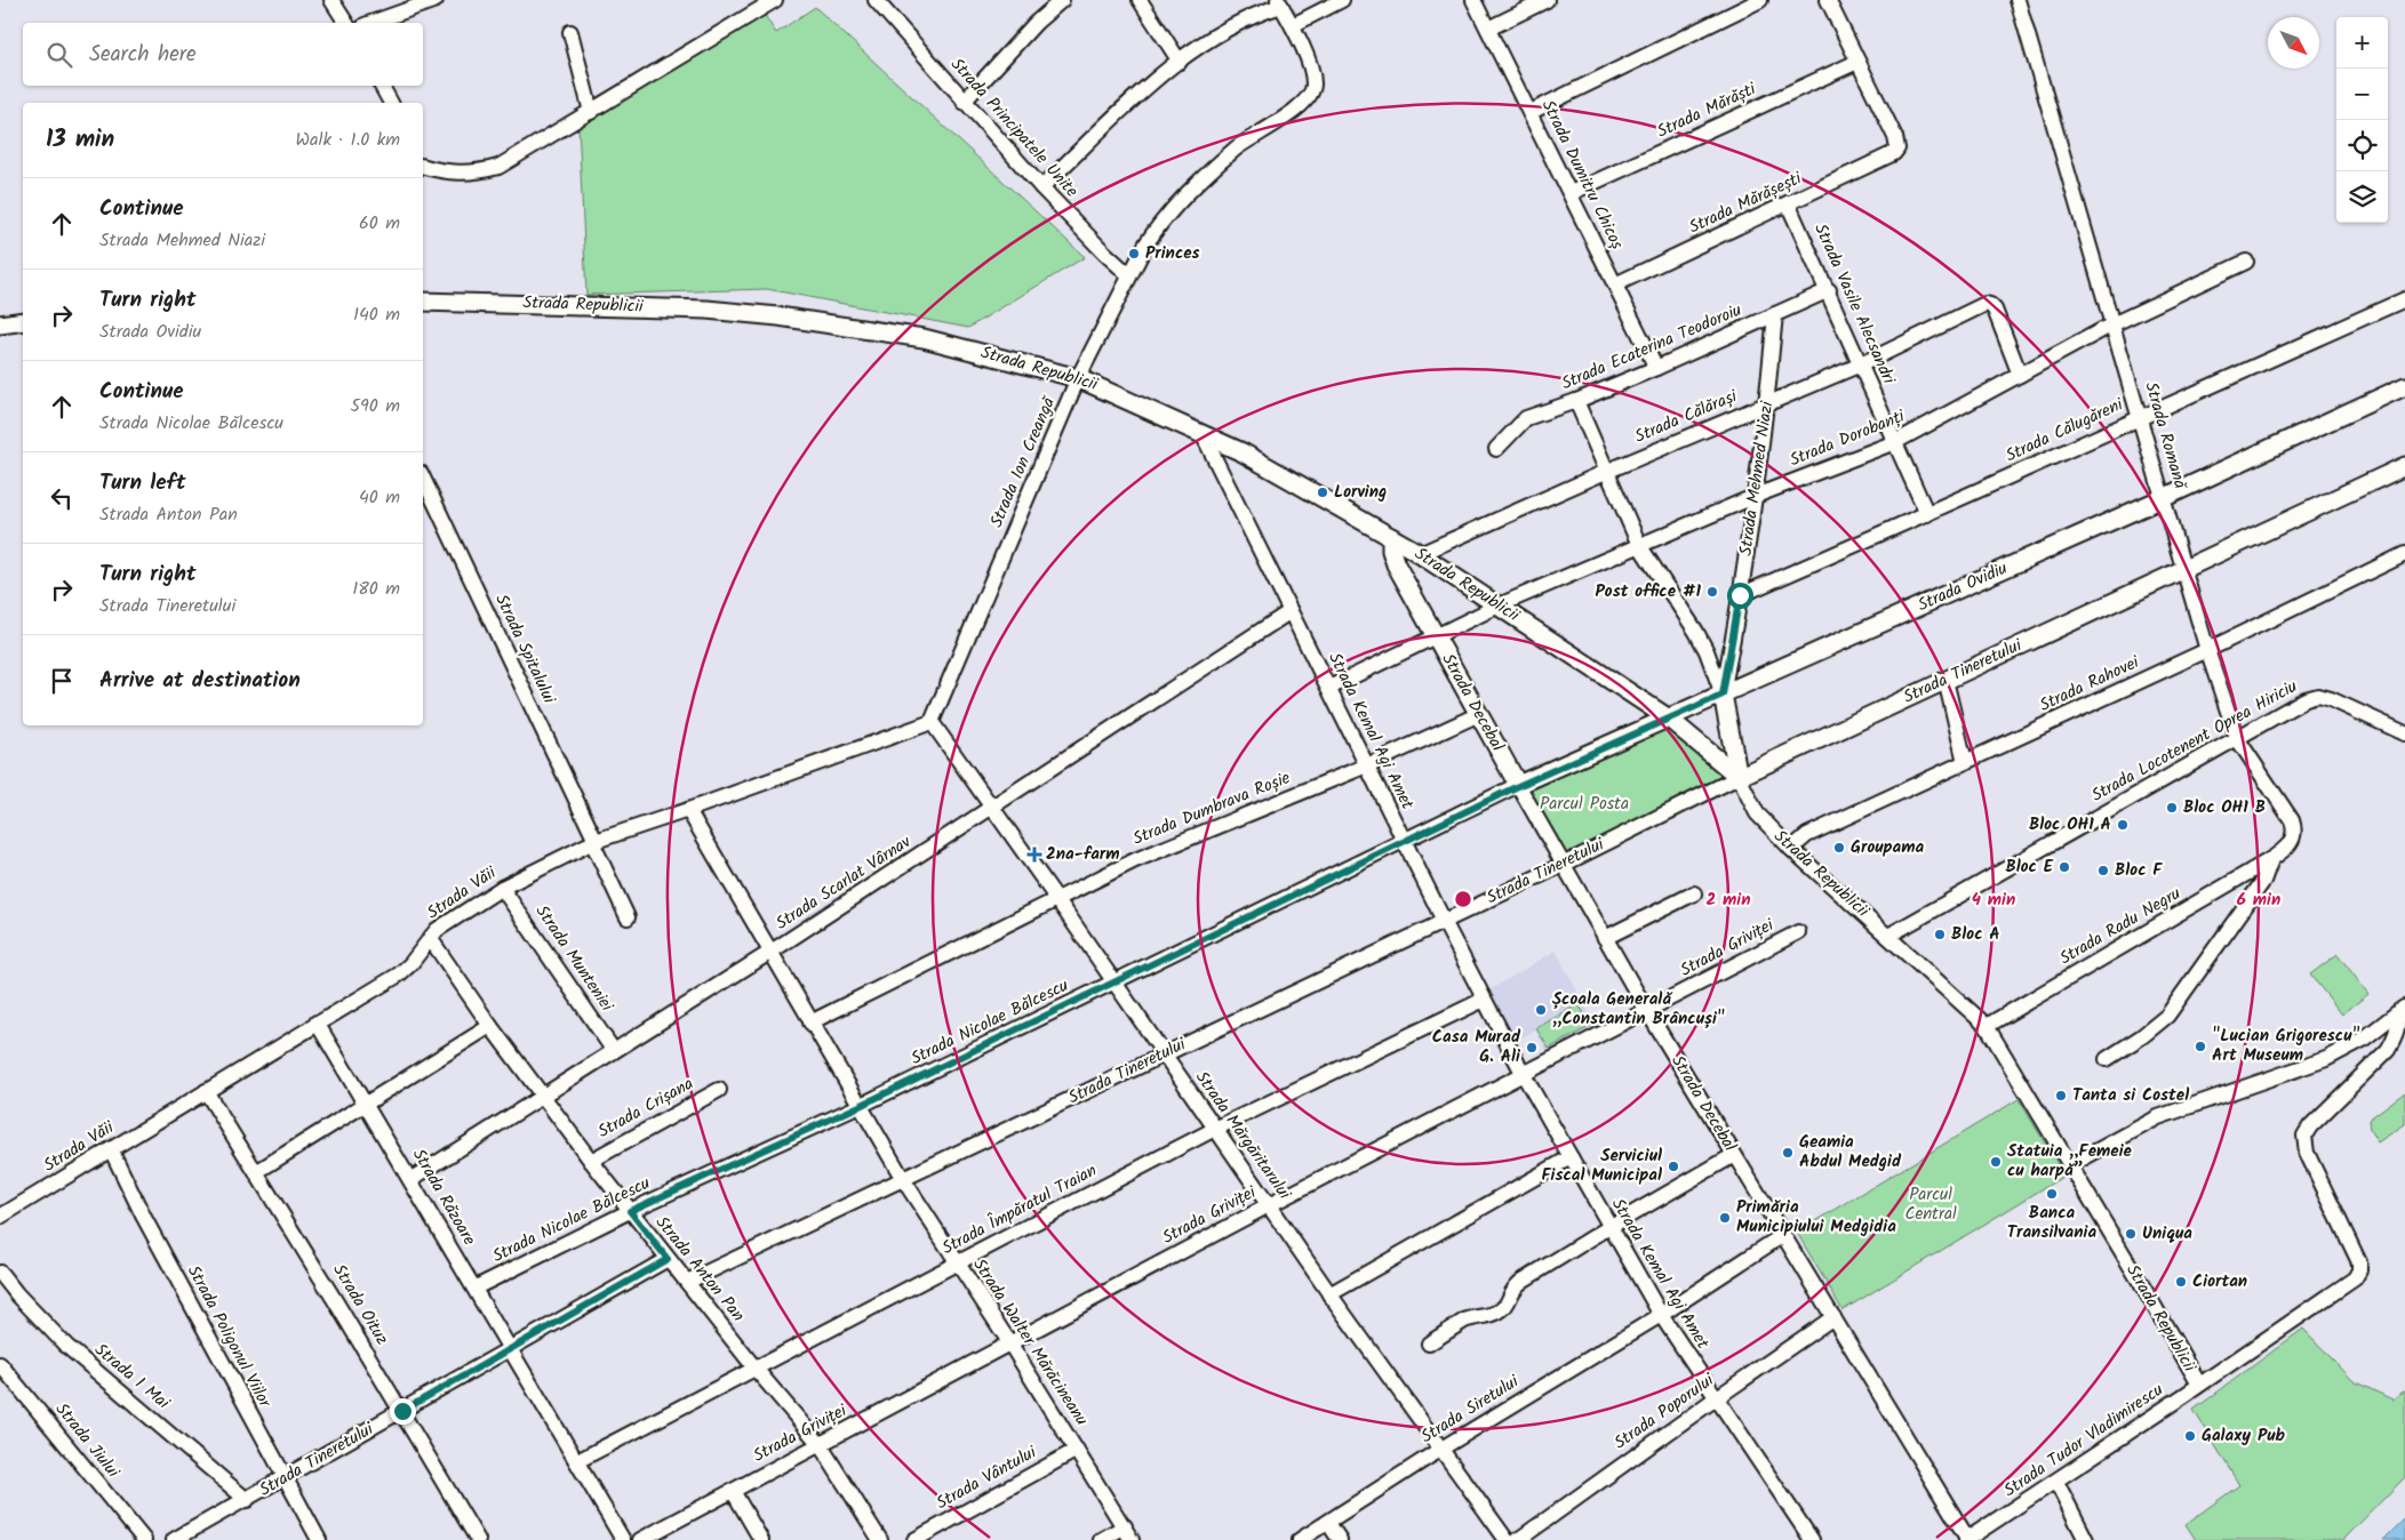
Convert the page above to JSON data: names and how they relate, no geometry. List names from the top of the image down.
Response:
{
  "streets": {
    "main road": [
      "Strada Republicii",
      "Strada Mehmed Niazi",
      "Strada Ovidiu",
      "Strada Tineretului",
      "Strada Decebal"
    ],
    "street": [
      "Strada Mărăști",
      "Strada Principatele Unite",
      "Strada Dumitru Chicoș",
      "Strada Mărășești",
      "Strada Vasile Alecsandri",
      "Strada Ecaterina Teodoroiu",
      "Strada Călărași",
      "Strada Călugăreni",
      "Strada Romană",
      "Strada Dorobanți",
      "Strada Ion Creangă",
      "Strada Spitalului",
      "Strada Rahovei",
      "Strada Kemal Agi Amet",
      "Strada Locotenent Oprea Hiriciu",
      "Strada Dumbrava Roșie",
      "Strada Scarlat Vârnav",
      "Strada Văii",
      "Strada Radu Negru",
      "Strada Griviței",
      "Strada Munteniei",
      "Strada Nicolae Bălcescu",
      "Strada Crișana",
      "Strada Mărgăritarului",
      "Strada Răzoare",
      "Strada Împăratul Traian",
      "Strada Anton Pan",
      "Strada Oituz",
      "Strada Poligonul Viilor",
      "Strada Walter Mărăcineanu",
      "Strada 1 Mai",
      "Strada Siretului",
      "Strada Poporului",
      "Strada Jiului",
      "Strada Tudor Vladimirescu",
      "Strada Vântului"
    ]
  },
  "crossings": [
    ["Strada Mărăști", "Strada Dumitru Chicoș"],
    ["Strada Mărăști", "Strada Mărășești"],
    ["Strada Principatele Unite", "Strada Ion Creangă"],
    ["Strada Dumitru Chicoș", "Strada Mărășești"],
    ["Strada Dumitru Chicoș", "Strada Ecaterina Teodoroiu"],
    ["Strada Mărășești", "Strada Vasile Alecsandri"],
    ["Strada Vasile Alecsandri", "Strada Ecaterina Teodoroiu"],
    ["Strada Vasile Alecsandri", "Strada Călărași"],
    ["Strada Vasile Alecsandri", "Strada Călugăreni"],
    ["Strada Vasile Alecsandri", "Strada Dorobanți"],
    ["Strada Republicii", "Strada Călărași"],
    ["Strada Republicii", "Strada Dorobanți"],
    ["Strada Republicii", "Strada Ion Creangă"],
    ["Strada Republicii", "Strada Mehmed Niazi"],
    ["Strada Republicii", "Strada Ovidiu"],
    ["Strada Republicii", "Strada Tineretului"],
    ["Strada Republicii", "Strada Rahovei"],
    ["Strada Republicii", "Strada Decebal"],
    ["Strada Republicii", "Strada Kemal Agi Amet"],
    ["Strada Republicii", "Strada Locotenent Oprea Hiriciu"],
    ["Strada Republicii", "Strada Radu Negru"],
    ["Strada Republicii", "Strada Tudor Vladimirescu"],
    ["Strada Ecaterina Teodoroiu", "Strada Mehmed Niazi"],
    ["Strada Călărași", "Strada Dorobanți"],
    ["Strada Călărași", "Strada Mehmed Niazi"],
    ["Strada Călugăreni", "Strada Romană"],
    ["Strada Călugăreni", "Strada Mehmed Niazi"],
    ["Strada Romană", "Strada Dorobanți"],
    ["Strada Romană", "Strada Ovidiu"],
    ["Strada Romană", "Strada Tineretului"],
    ["Strada Romană", "Strada Rahovei"],
    ["Strada Romană", "Strada Locotenent Oprea Hiriciu"],
    ["Strada Romană", "Strada Radu Negru"],
    ["Strada Dorobanți", "Strada Mehmed Niazi"],
    ["Strada Dorobanți", "Strada Decebal"],
    ["Strada Dorobanți", "Strada Kemal Agi Amet"],
    ["Strada Ion Creangă", "Strada Văii"],
    ["Strada Ion Creangă", "Strada Mărgăritarului"],
    ["Strada Mehmed Niazi", "Strada Ovidiu"],
    ["Strada Mehmed Niazi", "Strada Tineretului"],
    ["Strada Ovidiu", "Strada Decebal"],
    ["Strada Ovidiu", "Strada Nicolae Bălcescu"],
    ["Strada Spitalului", "Strada Văii"],
    ["Strada Tineretului", "Strada Decebal"],
    ["Strada Tineretului", "Strada Kemal Agi Amet"],
    ["Strada Tineretului", "Strada Mărgăritarului"],
    ["Strada Tineretului", "Strada Răzoare"],
    ["Strada Tineretului", "Strada Anton Pan"],
    ["Strada Tineretului", "Strada Oituz"],
    ["Strada Tineretului", "Strada Poligonul Viilor"],
    ["Strada Tineretului", "Strada Walter Mărăcineanu"],
    ["Strada Tineretului", "Strada 1 Mai"],
    ["Strada Decebal", "Strada Dumbrava Roșie"],
    ["Strada Decebal", "Strada Griviței"],
    ["Strada Decebal", "Strada Nicolae Bălcescu"],
    ["Strada Decebal", "Strada Siretului"],
    ["Strada Decebal", "Strada Poporului"],
    ["Strada Decebal", "Strada Tudor Vladimirescu"],
    ["Strada Kemal Agi Amet", "Strada Dumbrava Roșie"],
    ["Strada Kemal Agi Amet", "Strada Scarlat Vârnav"],
    ["Strada Kemal Agi Amet", "Strada Griviței"],
    ["Strada Kemal Agi Amet", "Strada Nicolae Bălcescu"],
    ["Strada Kemal Agi Amet", "Strada Împăratul Traian"],
    ["Strada Kemal Agi Amet", "Strada Siretului"],
    ["Strada Kemal Agi Amet", "Strada Poporului"],
    ["Strada Dumbrava Roșie", "Strada Mărgăritarului"],
    ["Strada Dumbrava Roșie", "Strada Walter Mărăcineanu"],
    ["Strada Scarlat Vârnav", "Strada Munteniei"],
    ["Strada Scarlat Vârnav", "Strada Mărgăritarului"],
    ["Strada Scarlat Vârnav", "Strada Răzoare"],
    ["Strada Scarlat Vârnav", "Strada Anton Pan"],
    ["Strada Scarlat Vârnav", "Strada Walter Mărăcineanu"],
    ["Strada Văii", "Strada Munteniei"],
    ["Strada Văii", "Strada Mărgăritarului"],
    ["Strada Văii", "Strada Răzoare"],
    ["Strada Văii", "Strada Anton Pan"],
    ["Strada Văii", "Strada Oituz"],
    ["Strada Văii", "Strada Poligonul Viilor"],
    ["Strada Văii", "Strada Walter Mărăcineanu"],
    ["Strada Griviței", "Strada Mărgăritarului"],
    ["Strada Griviței", "Strada Anton Pan"],
    ["Strada Griviței", "Strada Walter Mărăcineanu"],
    ["Strada Nicolae Bălcescu", "Strada Mărgăritarului"],
    ["Strada Nicolae Bălcescu", "Strada Răzoare"],
    ["Strada Nicolae Bălcescu", "Strada Anton Pan"],
    ["Strada Nicolae Bălcescu", "Strada Walter Mărăcineanu"],
    ["Strada Crișana", "Strada Anton Pan"],
    ["Strada Mărgăritarului", "Strada Împăratul Traian"],
    ["Strada Mărgăritarului", "Strada Siretului"],
    ["Strada Răzoare", "Strada Împăratul Traian"],
    ["Strada Împăratul Traian", "Strada Anton Pan"],
    ["Strada Împăratul Traian", "Strada Walter Mărăcineanu"],
    ["Strada Walter Mărăcineanu", "Strada Vântului"]
  ],
  "parks": ["Parcul Posta", "Parcul Central"],
  "places": {
    "other": [
      "Princes",
      "Lorving",
      "Post office #1",
      "Bloc OH1 B",
      "Bloc OH1 A",
      "Groupama",
      "Bloc E",
      "Bloc F",
      "Bloc A",
      "Școala Generală „Constantin Brâncuși\"",
      "\"Lucian Grigorescu\" Art Museum",
      "Casa Murad G. Ali",
      "Tanta si Costel",
      "Geamia Abdul Medgid",
      "Statuia „Femeie cu harpă”",
      "Serviciul Fiscal Municipal",
      "Banca Transilvania",
      "Primăria Municipiului Medgidia",
      "Uniqua",
      "Ciortan",
      "Galaxy Pub"
    ],
    "health": ["2na-farm"]
  },
  "north": "bottom right",
  "page": {
    "map_buttons": ["+", "−"],
    "search": "Search here",
    "heading": ["13 min", "Walk · 1.0 km"],
    "list": [
      ["Continue", "Strada Mehmed Niazi", "60 m"],
      ["Turn right", "Strada Ovidiu", "140 m"],
      ["Continue", "Strada Nicolae Bălcescu", "590 m"],
      ["Turn left", "Strada Anton Pan", "40 m"],
      ["Turn right", "Strada Tineretului", "180 m"],
      "Arrive at destination"
    ]
  },
  "rings": ["2 min", "4 min", "6 min"]
}
